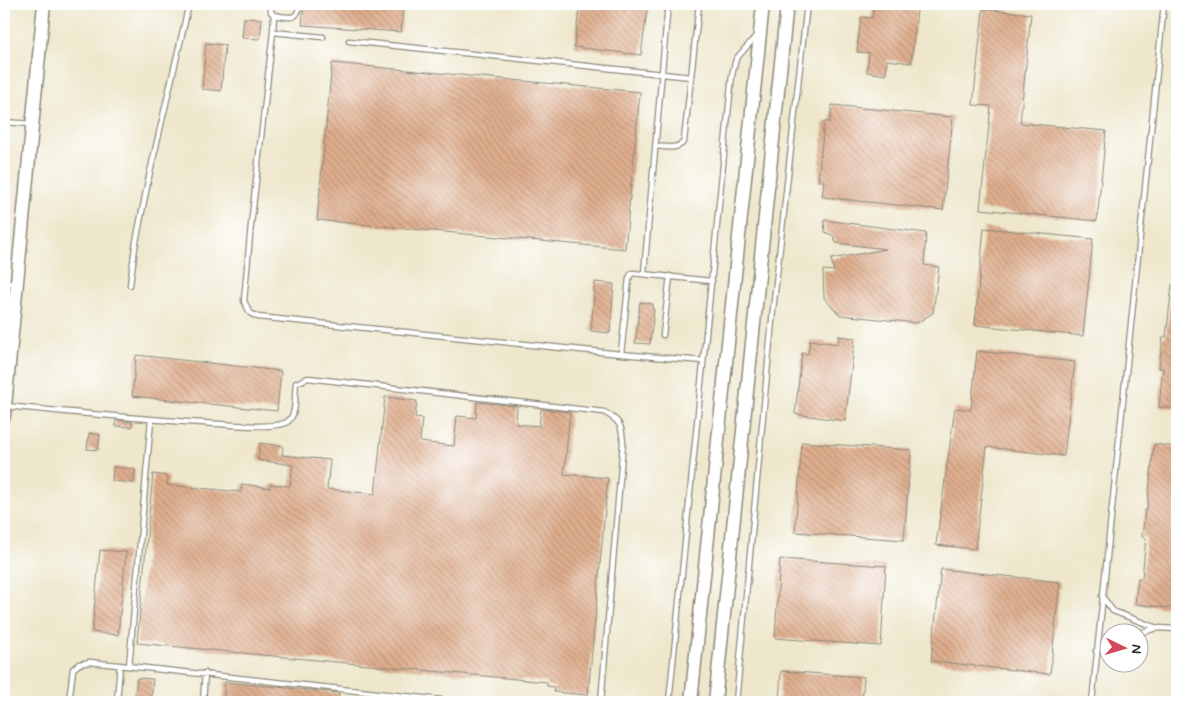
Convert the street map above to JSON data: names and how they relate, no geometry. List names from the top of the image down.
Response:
{
  "north": "right"
}
